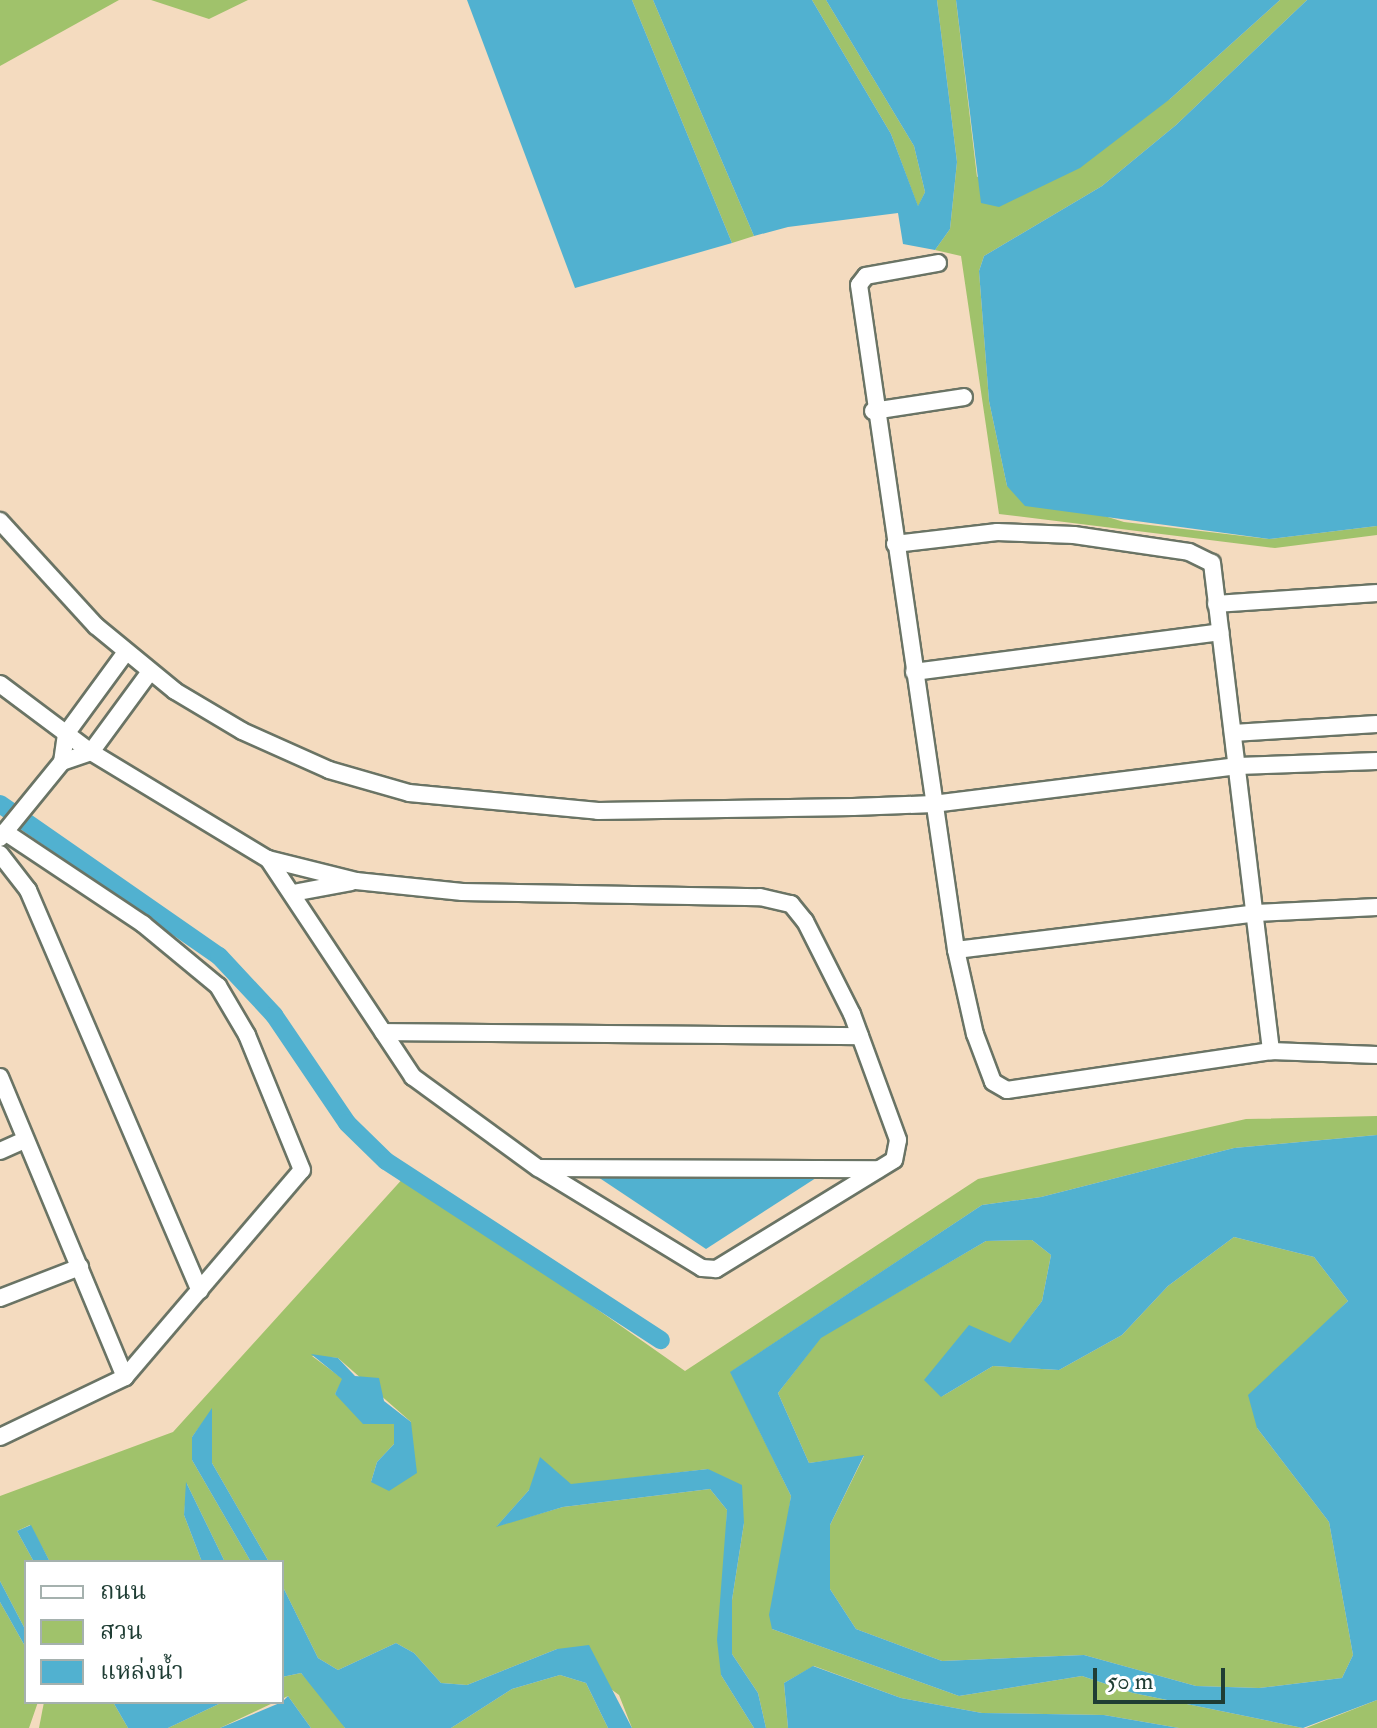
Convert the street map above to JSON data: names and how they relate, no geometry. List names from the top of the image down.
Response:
{
  "legend": ["ถนน", "สวน", "แหล่งน้ำ"],
  "scale_bar": "50 m"
}
